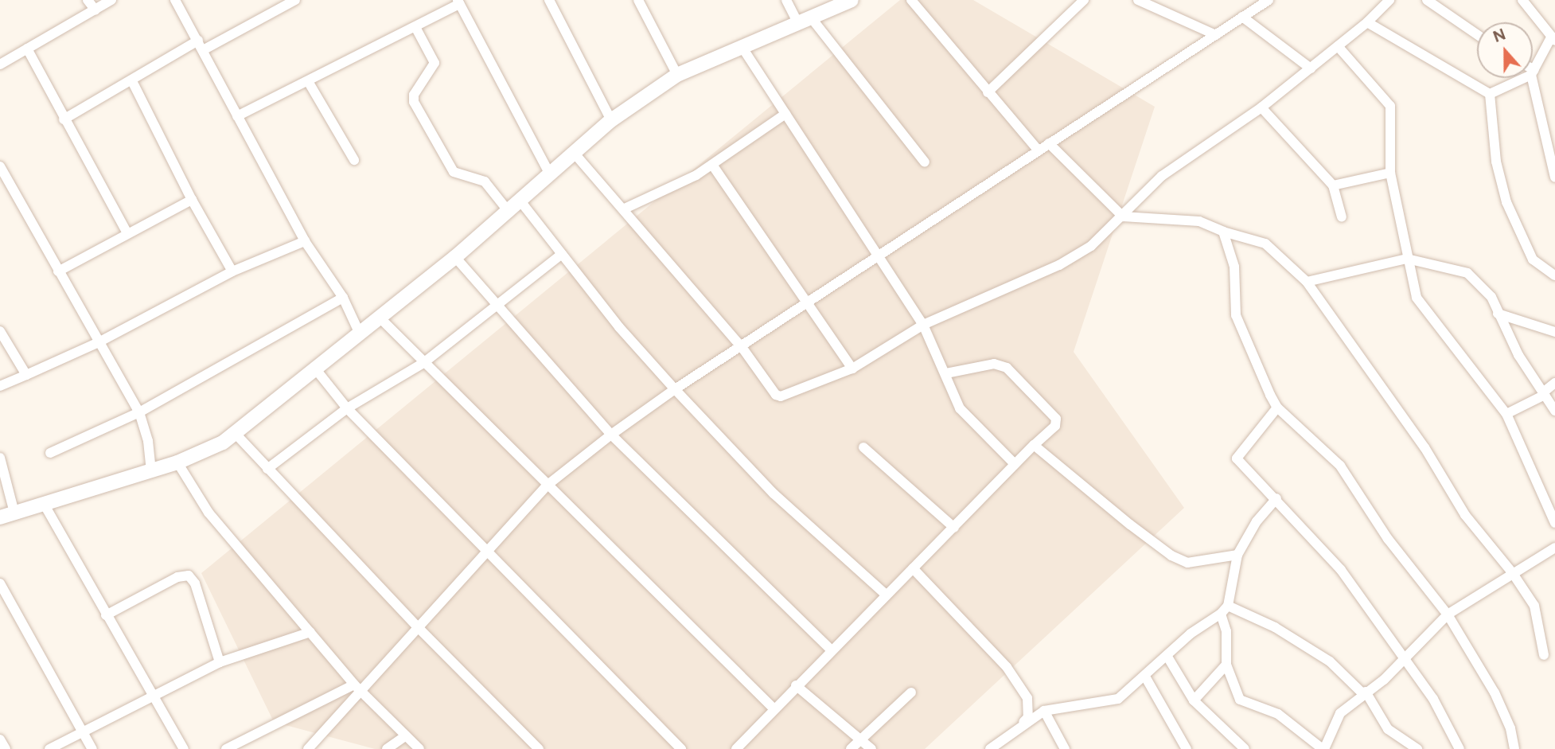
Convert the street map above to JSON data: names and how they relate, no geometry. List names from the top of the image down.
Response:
{
  "north": "top"
}
